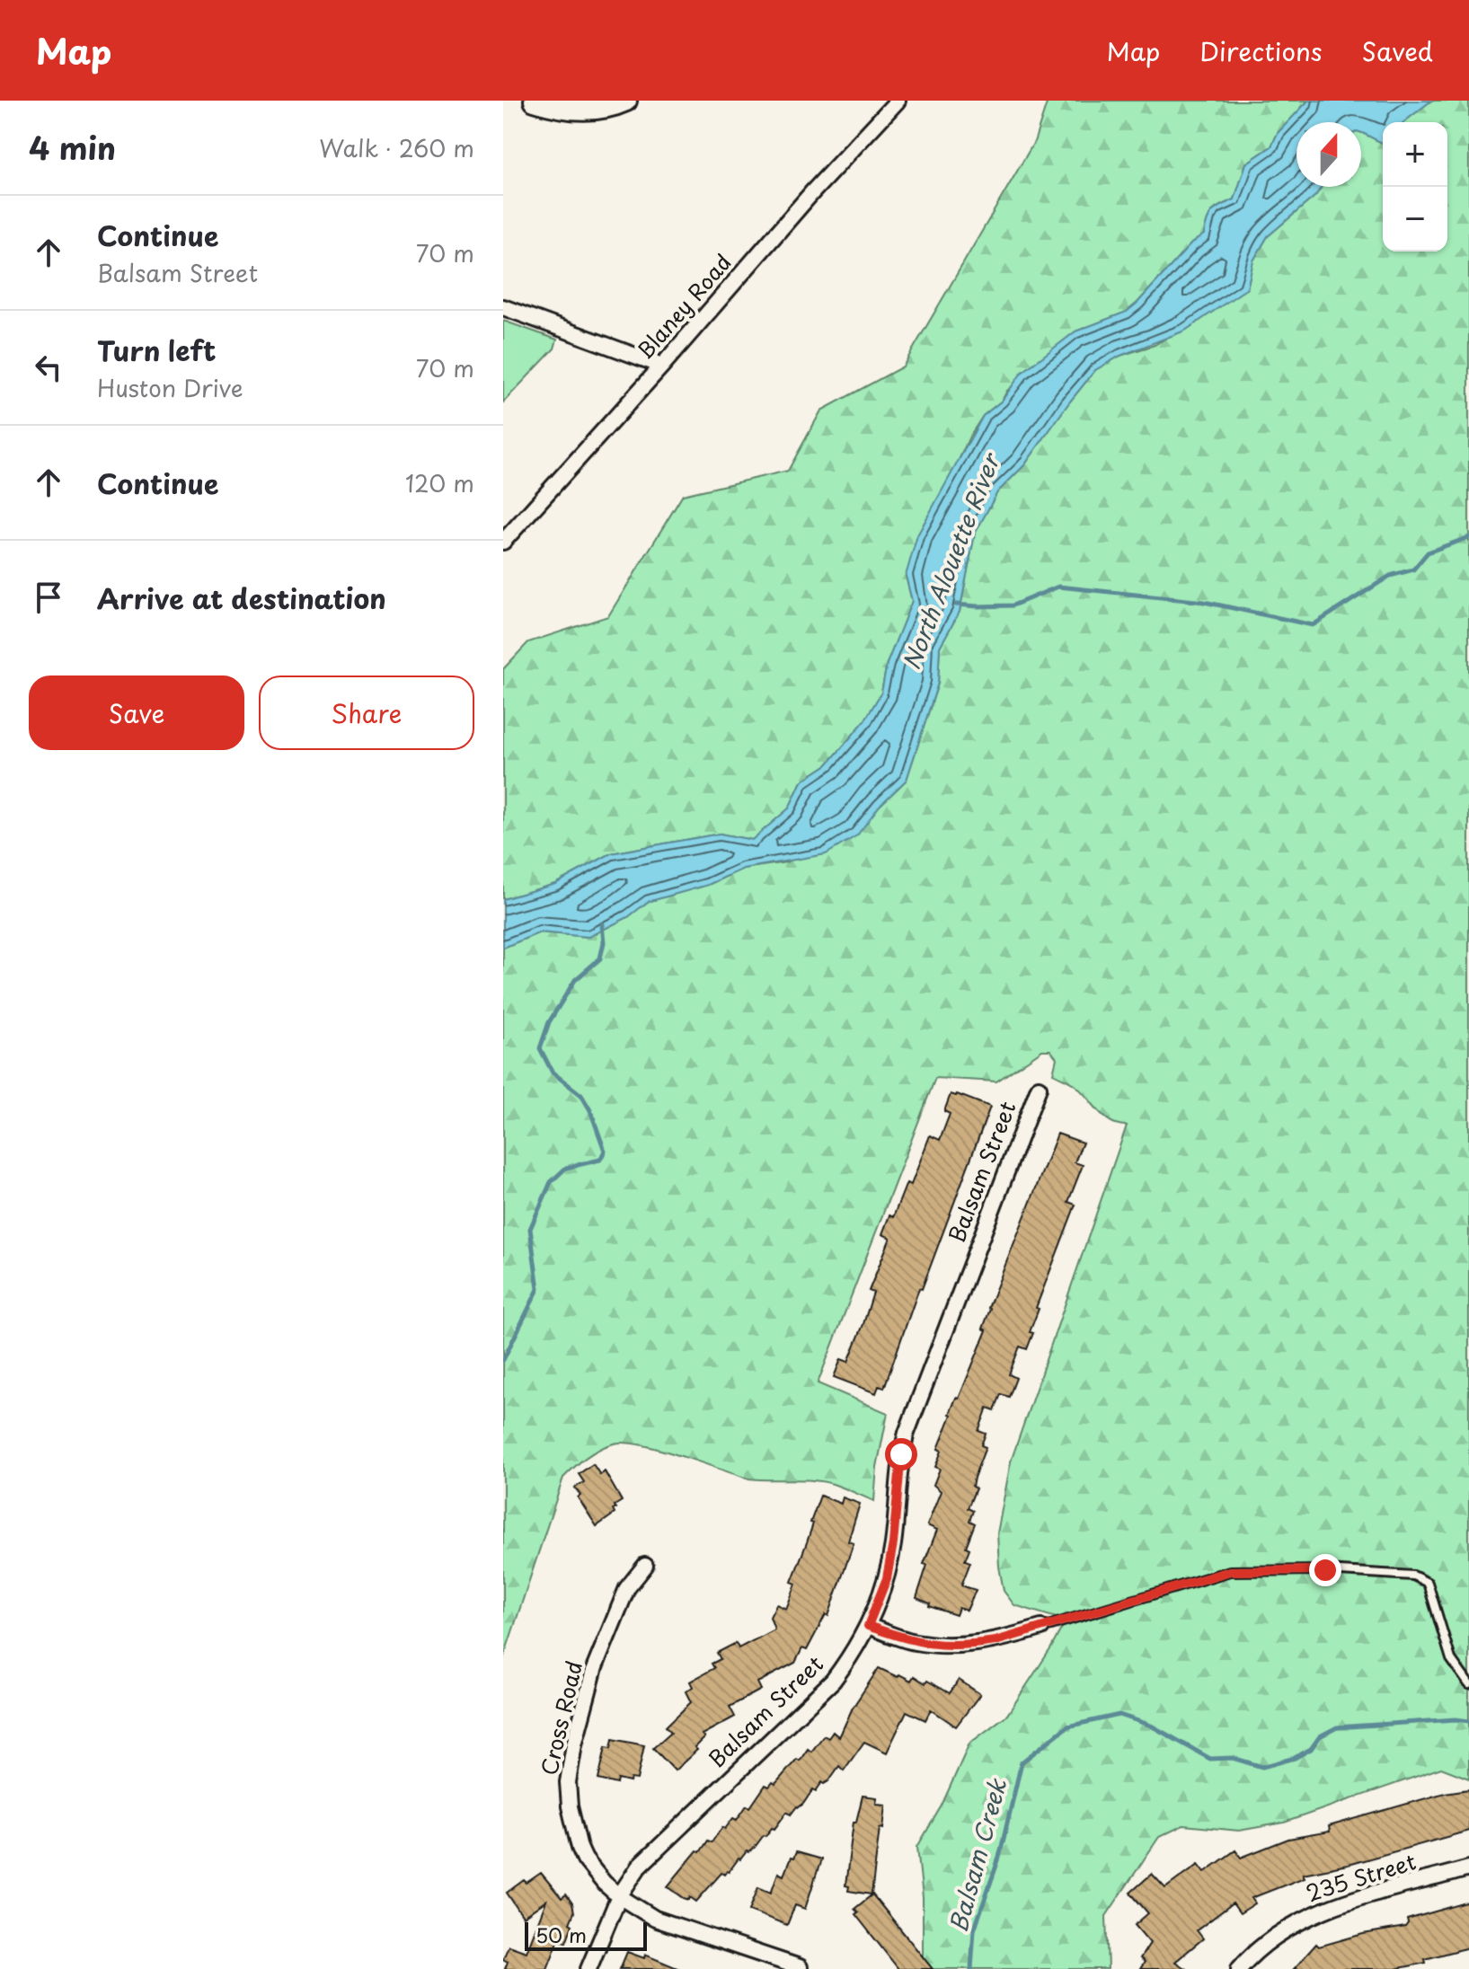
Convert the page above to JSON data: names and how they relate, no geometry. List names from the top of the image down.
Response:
{
  "streets": {
    "street": [
      "Blaney Road",
      "Balsam Street",
      "Cross Road",
      "235 Street"
    ]
  },
  "crossings": [
    ["Balsam Street", "Cross Road"]
  ],
  "water": ["North Alouette River", "Balsam Creek"],
  "scale_bar": "50 m",
  "north": "top",
  "page": {
    "header": "Map",
    "nav": ["Map", "Directions", "Saved"],
    "heading": ["4 min", "Walk · 260 m"],
    "map_buttons": ["+", "−"],
    "list": [
      ["Continue", "Balsam Street", "70 m"],
      ["Turn left", "Huston Drive", "70 m"],
      ["Continue", "120 m"],
      "Arrive at destination"
    ],
    "buttons": ["Save", "Share"],
    "scale": "50 m"
  }
}
